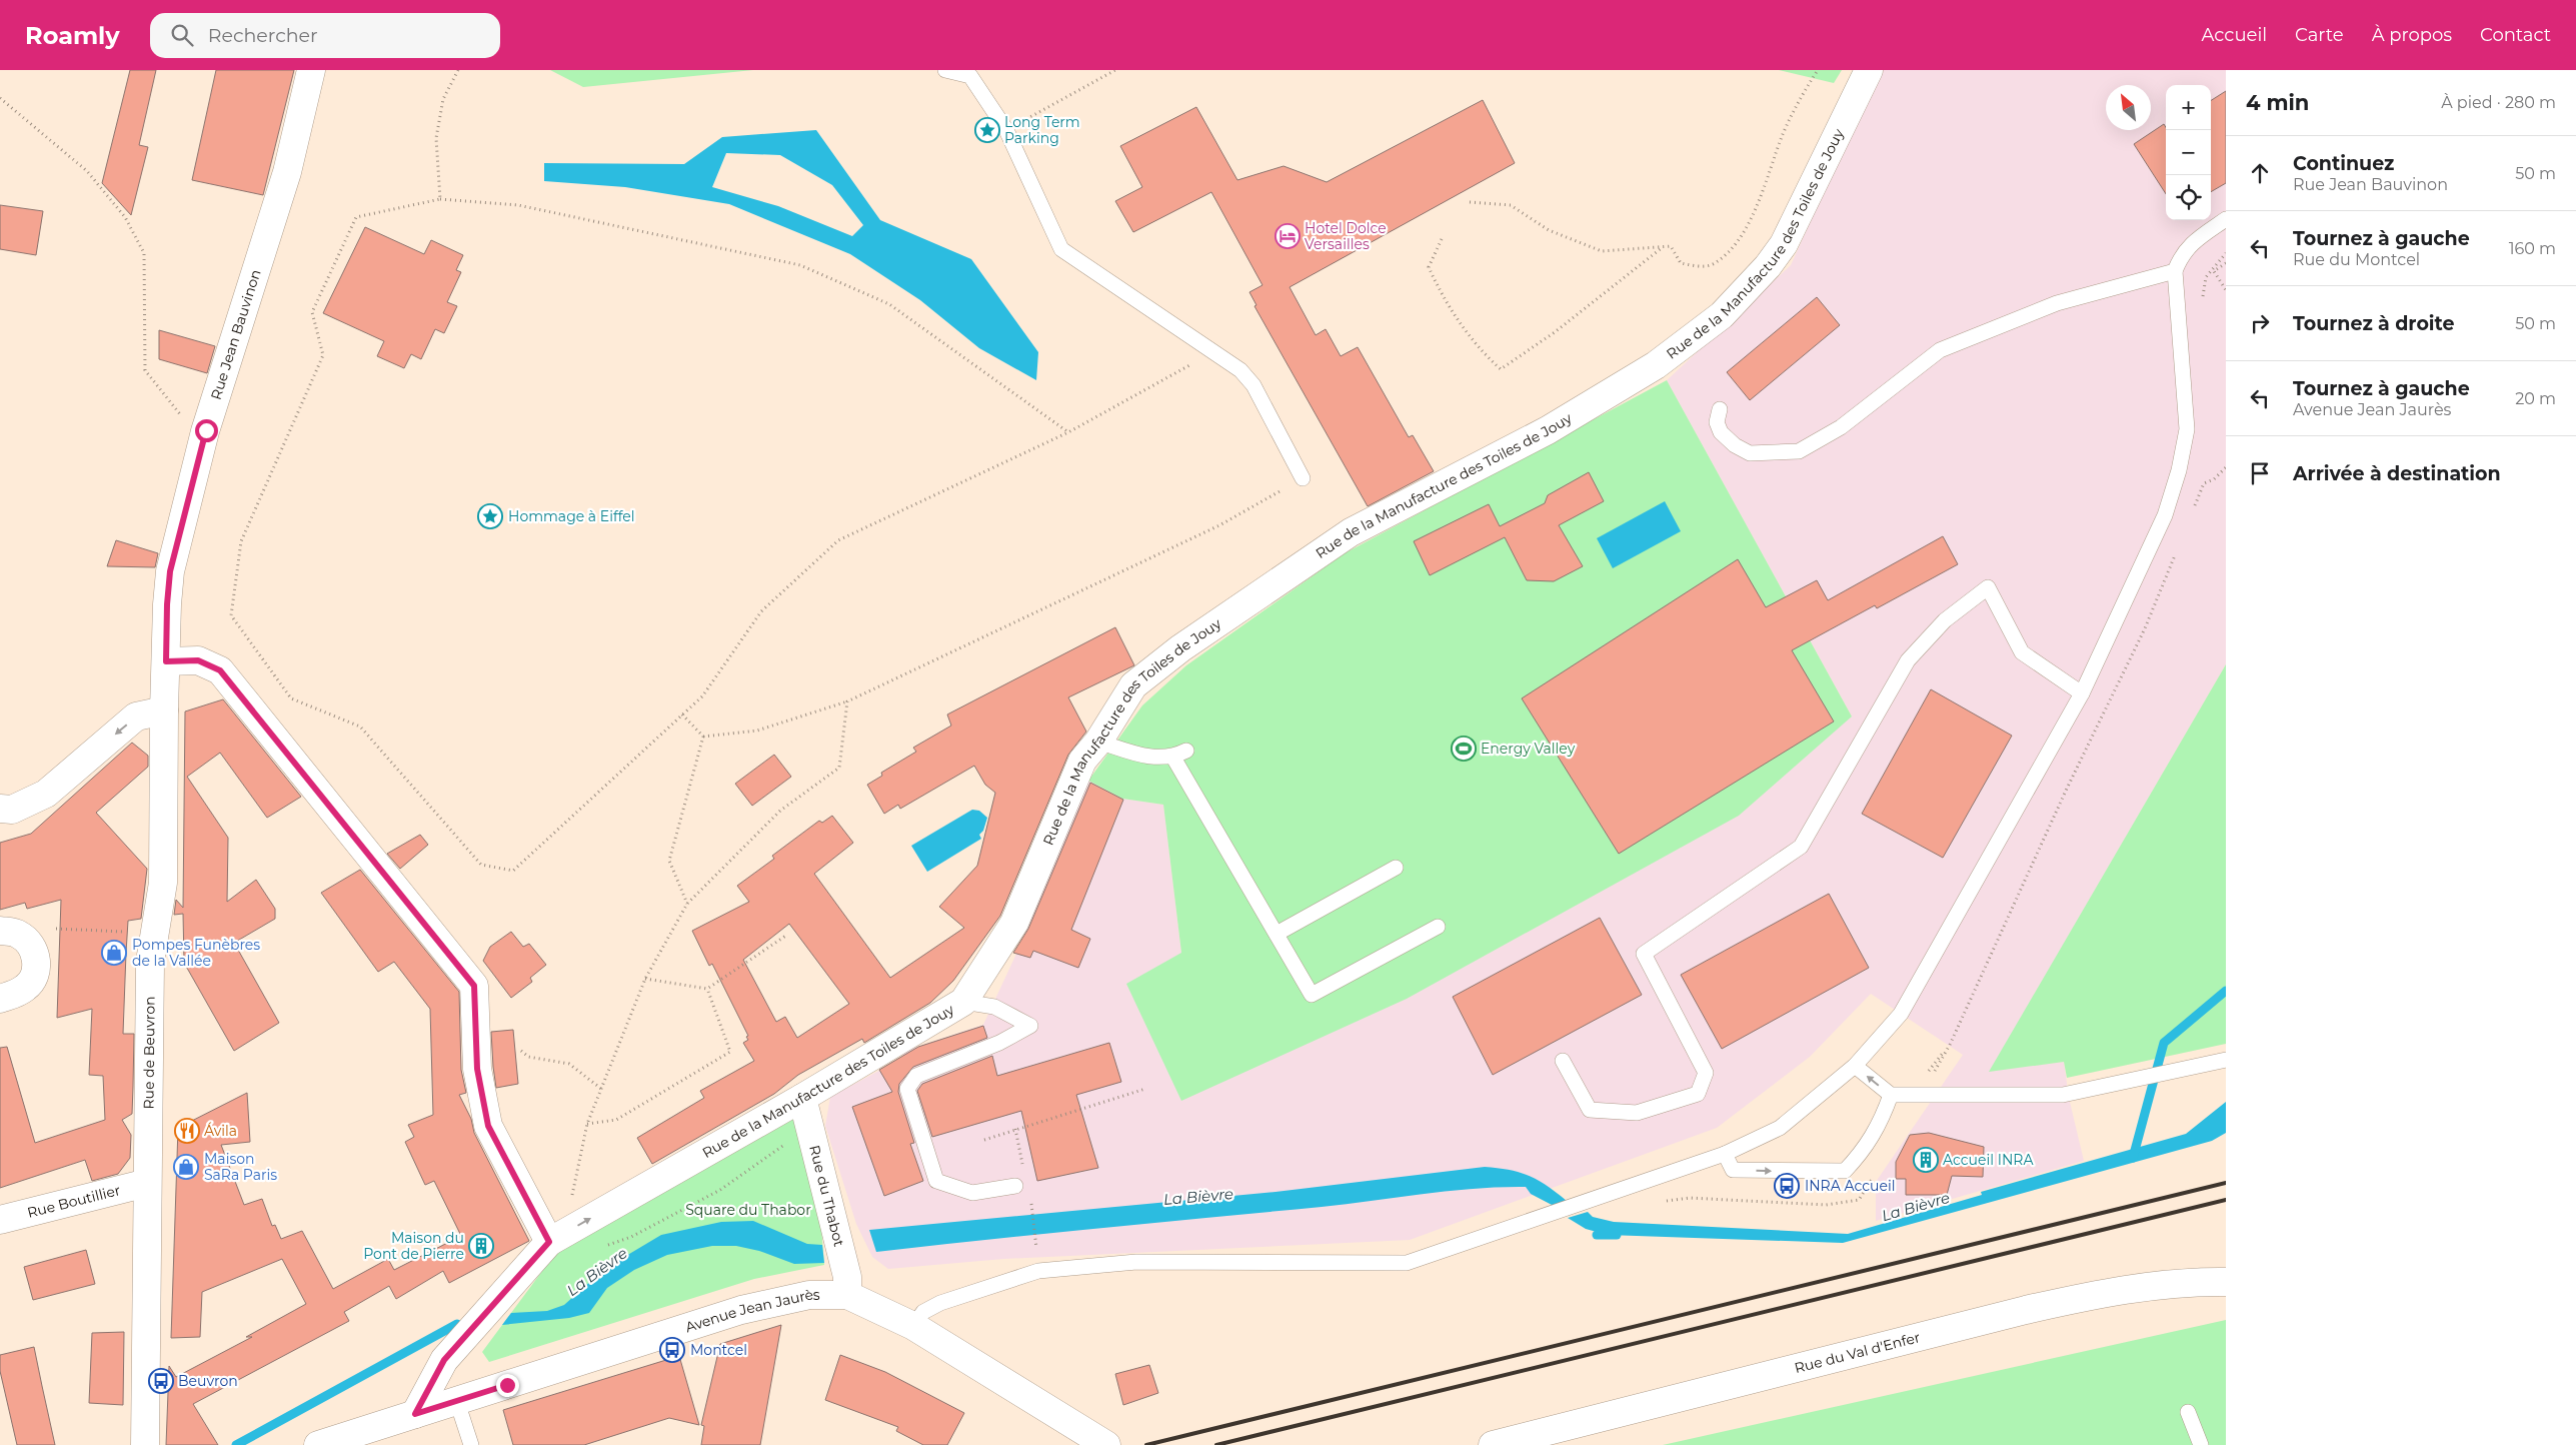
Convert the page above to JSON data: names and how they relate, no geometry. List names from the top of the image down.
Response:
{
  "streets": {
    "street": [
      "Rue de la Manufacture des Toiles de Jouy",
      "Rue Jean Bauvinon",
      "Rue de Beuvron",
      "Rue du Thabot",
      "Rue Boutillier",
      "Avenue Jean Jaurès",
      "Rue du Val d'Enfer"
    ]
  },
  "crossings": [
    ["Rue de la Manufacture des Toiles de Jouy", "Rue du Thabot"],
    ["Rue de la Manufacture des Toiles de Jouy", "Avenue Jean Jaurès"],
    ["Rue Jean Bauvinon", "Rue de Beuvron"],
    ["Rue de Beuvron", "Rue Boutillier"],
    ["Rue du Thabot", "Avenue Jean Jaurès"]
  ],
  "water": ["La Bièvre"],
  "parks": ["Square du Thabor"],
  "places": {
    "place": ["Long Term Parking", "Hommage à Eiffel"],
    "hotel": ["Hotel Dolce Versailles"],
    "sports": ["Energy Valley"],
    "shop": ["Pompes Funèbres de la Vallée", "Maison SaRa Paris"],
    "restaurant": ["Ávila"],
    "building": ["Accueil INRA", "Maison du Pont de Pierre"],
    "bus stop": ["INRA Accueil", "Montcel", "Beuvron"]
  },
  "north": "top left",
  "page": {
    "header": "Roamly",
    "search": "Rechercher",
    "nav": [
      "Accueil",
      "Carte",
      "À propos",
      "Contact"
    ],
    "heading": ["4 min", "À pied · 280 m"],
    "map_buttons": ["+", "−"],
    "list": [
      ["Continuez", "Rue Jean Bauvinon", "50 m"],
      ["Tournez à gauche", "Rue du Montcel", "160 m"],
      ["Tournez à droite", "50 m"],
      ["Tournez à gauche", "Avenue Jean Jaurès", "20 m"],
      "Arrivée à destination"
    ]
  }
}
